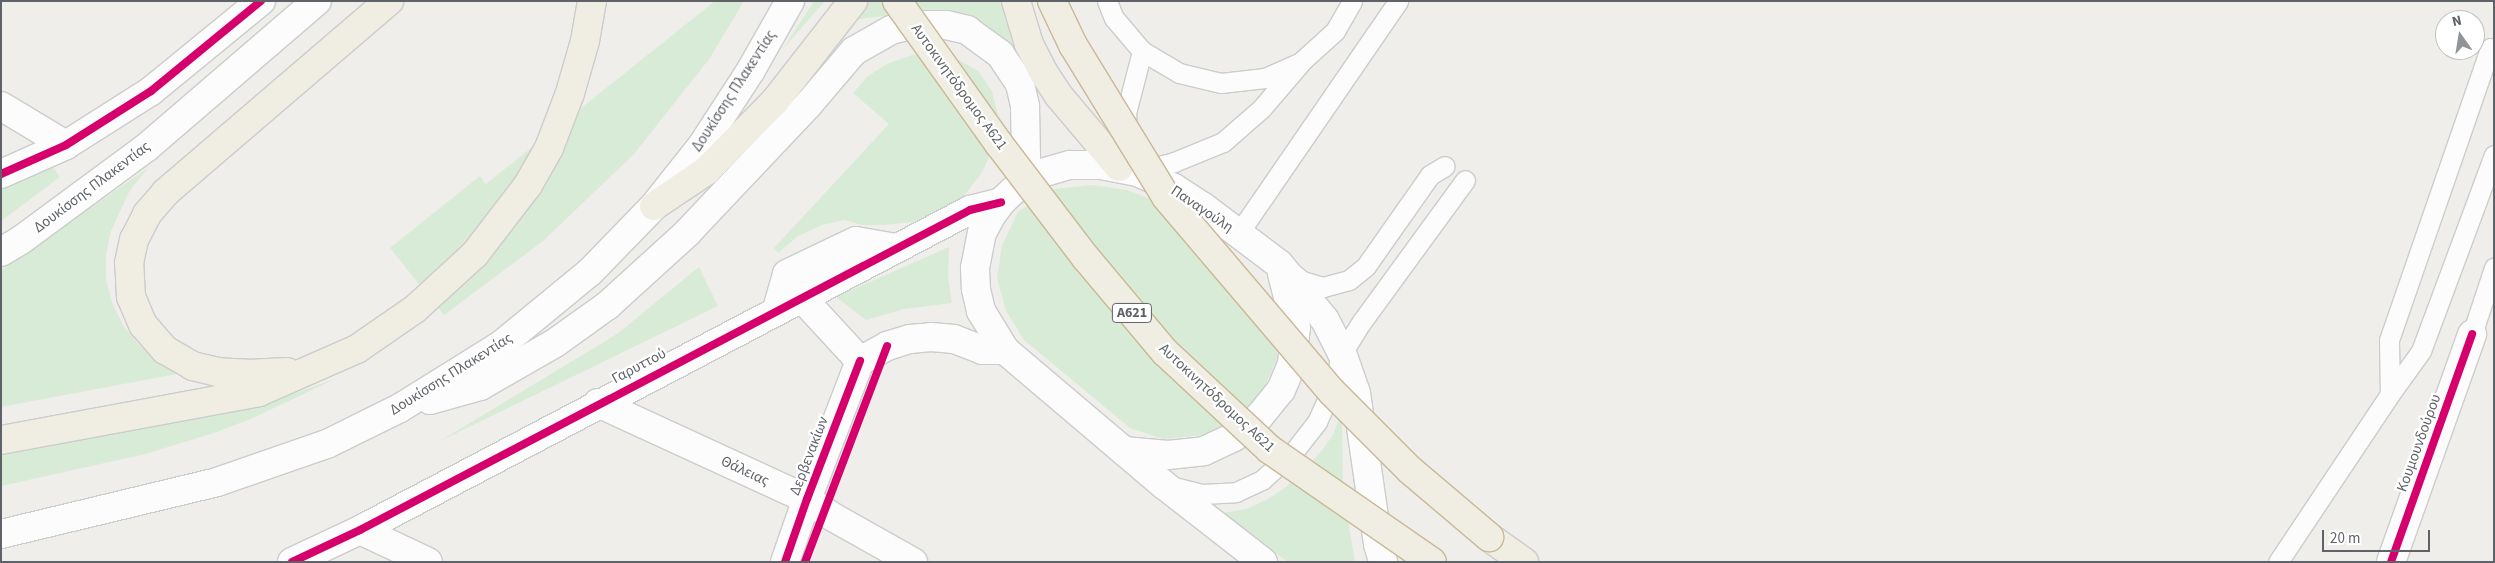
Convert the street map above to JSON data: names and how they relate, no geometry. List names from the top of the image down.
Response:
{
  "streets": {
    "highway": ["Αυτοκινητόδρομος Α621", "Α621"],
    "main road": [
      "Δουκίσσης Πλακεντίας",
      "Παναγούλη",
      "Γαρυττού",
      "Κουμουνδούρου",
      "Δερβενακίων",
      "Θάλειας"
    ]
  },
  "crossings": [
    ["Παναγούλη", "Γαρυττού"],
    ["Γαρυττού", "Θάλειας"],
    ["Δερβενακίων", "Θάλειας"]
  ],
  "scale_bar": "20 m",
  "north": "top"
}
